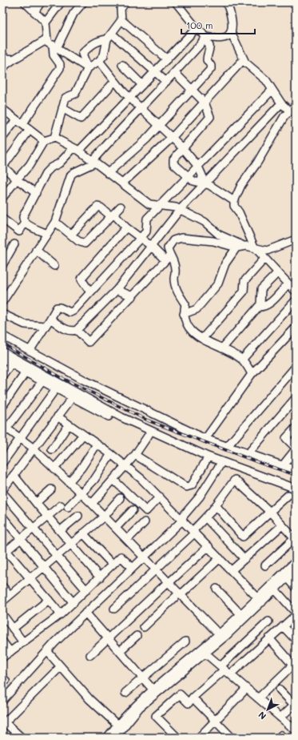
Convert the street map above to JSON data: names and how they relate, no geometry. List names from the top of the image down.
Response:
{
  "scale_bar": "100 m",
  "north": "bottom left"
}
